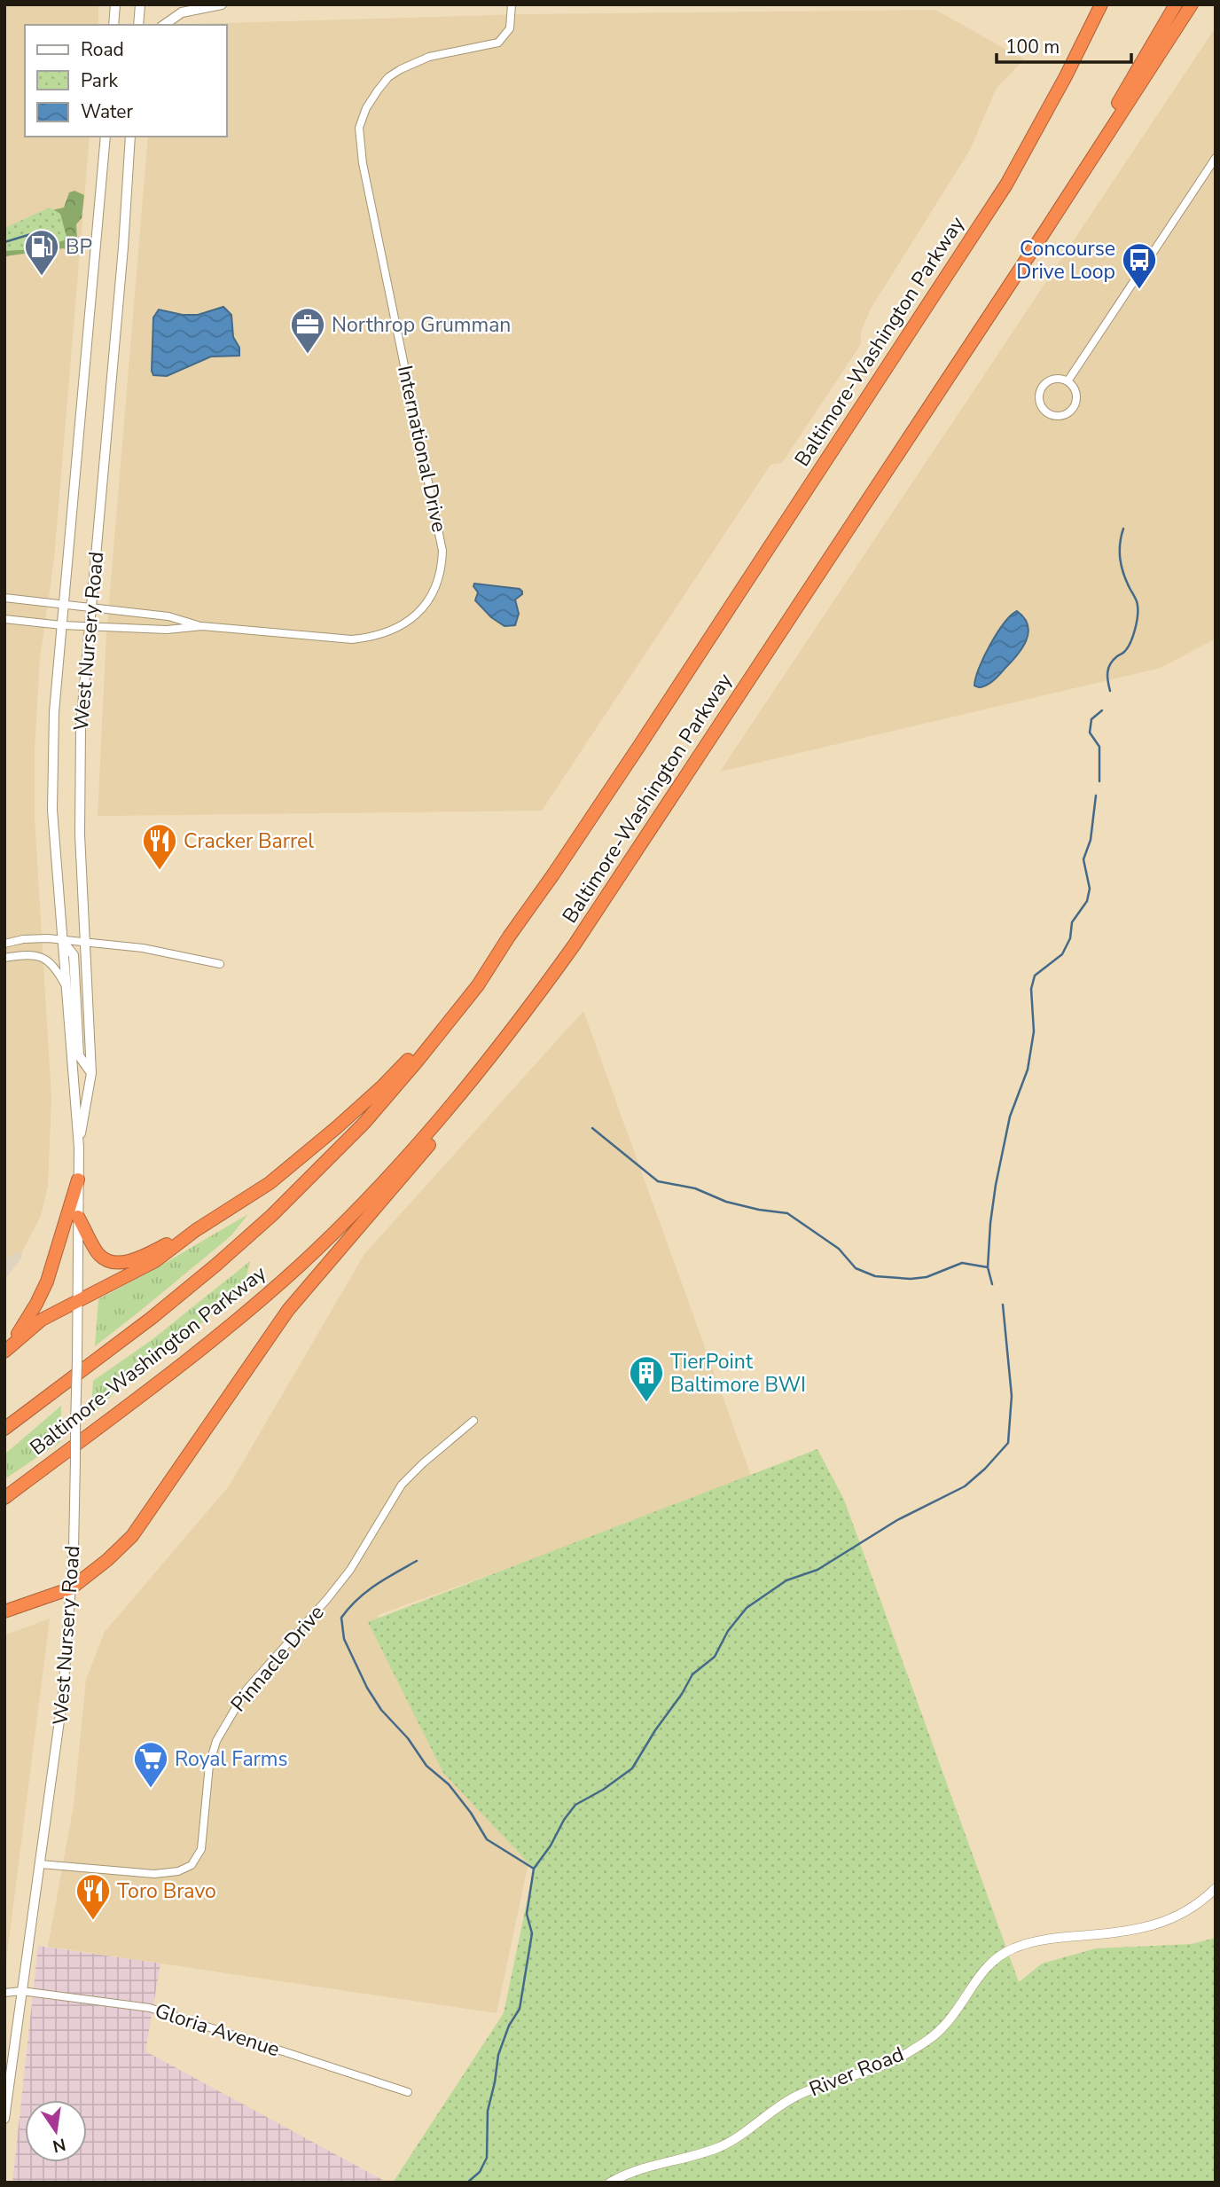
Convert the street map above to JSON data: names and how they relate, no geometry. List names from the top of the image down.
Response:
{
  "streets": {
    "highway": ["Baltimore-Washington Parkway"],
    "main road": ["West Nursery Road"],
    "street": [
      "International Drive",
      "Pinnacle Drive",
      "Gloria Avenue",
      "River Road"
    ]
  },
  "crossings": [
    ["International Drive", "West Nursery Road"],
    ["West Nursery Road", "Pinnacle Drive"],
    ["West Nursery Road", "Gloria Avenue"]
  ],
  "places": {
    "fuel station": ["BP"],
    "bus stop": ["Concourse Drive Loop"],
    "office": ["Northrop Grumman"],
    "restaurant": ["Cracker Barrel", "Toro Bravo"],
    "building": ["TierPoint Baltimore BWI"],
    "supermarket": ["Royal Farms"]
  },
  "legend": ["Road", "Park", "Water"],
  "scale_bar": "100 m",
  "north": "bottom"
}
